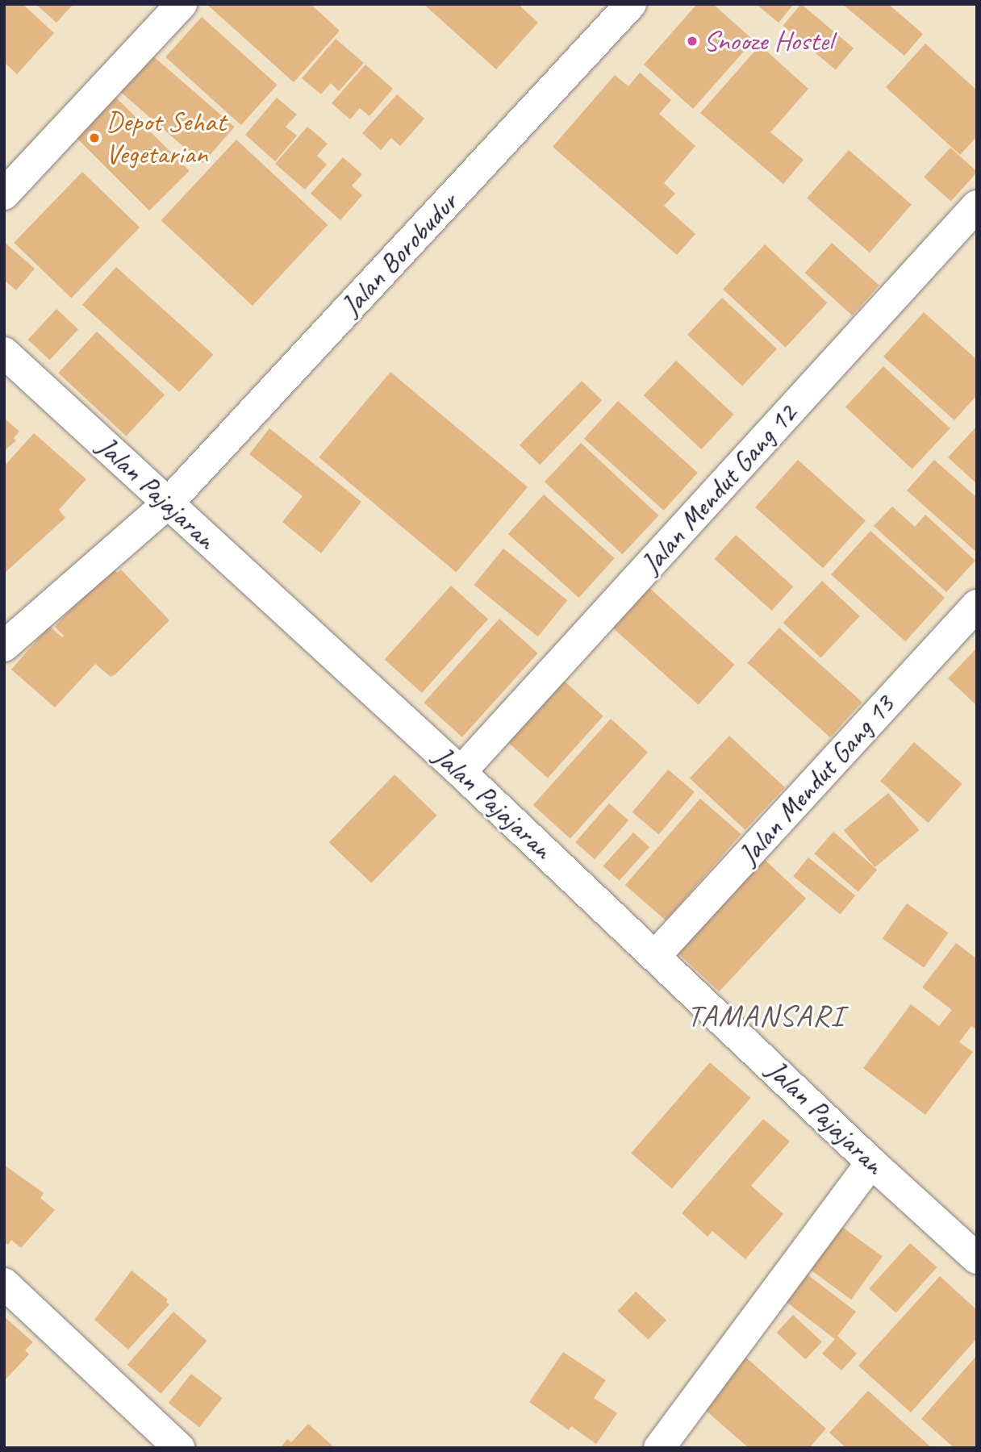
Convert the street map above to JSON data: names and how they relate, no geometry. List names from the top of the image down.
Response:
{
  "streets": {
    "street": [
      "Jalan Borobudur",
      "Jalan Mendut Gang 12",
      "Jalan Pajajaran",
      "Jalan Mendut Gang 13"
    ]
  },
  "crossings": [
    ["Jalan Borobudur", "Jalan Pajajaran"],
    ["Jalan Mendut Gang 12", "Jalan Pajajaran"],
    ["Jalan Pajajaran", "Jalan Mendut Gang 13"]
  ],
  "districts": ["TAMANSARI"],
  "places": ["Snooze Hostel", "Depot Sehat Vegetarian"]
}
